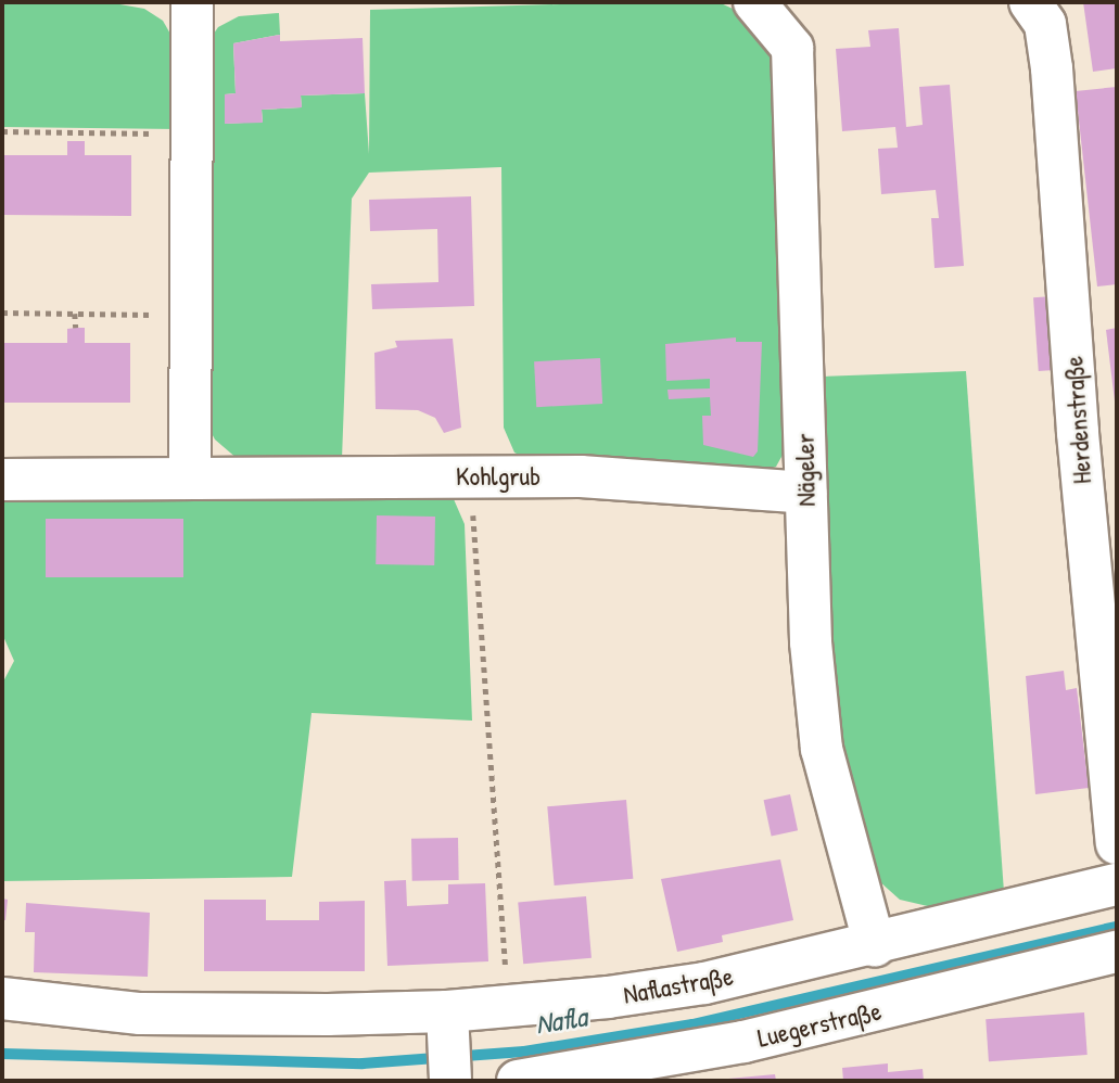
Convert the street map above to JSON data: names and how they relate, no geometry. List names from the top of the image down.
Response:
{
  "streets": {
    "street": [
      "Herdenstraße",
      "Nägeler",
      "Kohlgrub",
      "Naflastraße",
      "Luegerstraße"
    ]
  },
  "crossings": [
    ["Nägeler", "Kohlgrub"],
    ["Nägeler", "Naflastraße"]
  ],
  "water": ["Nafla"]
}
